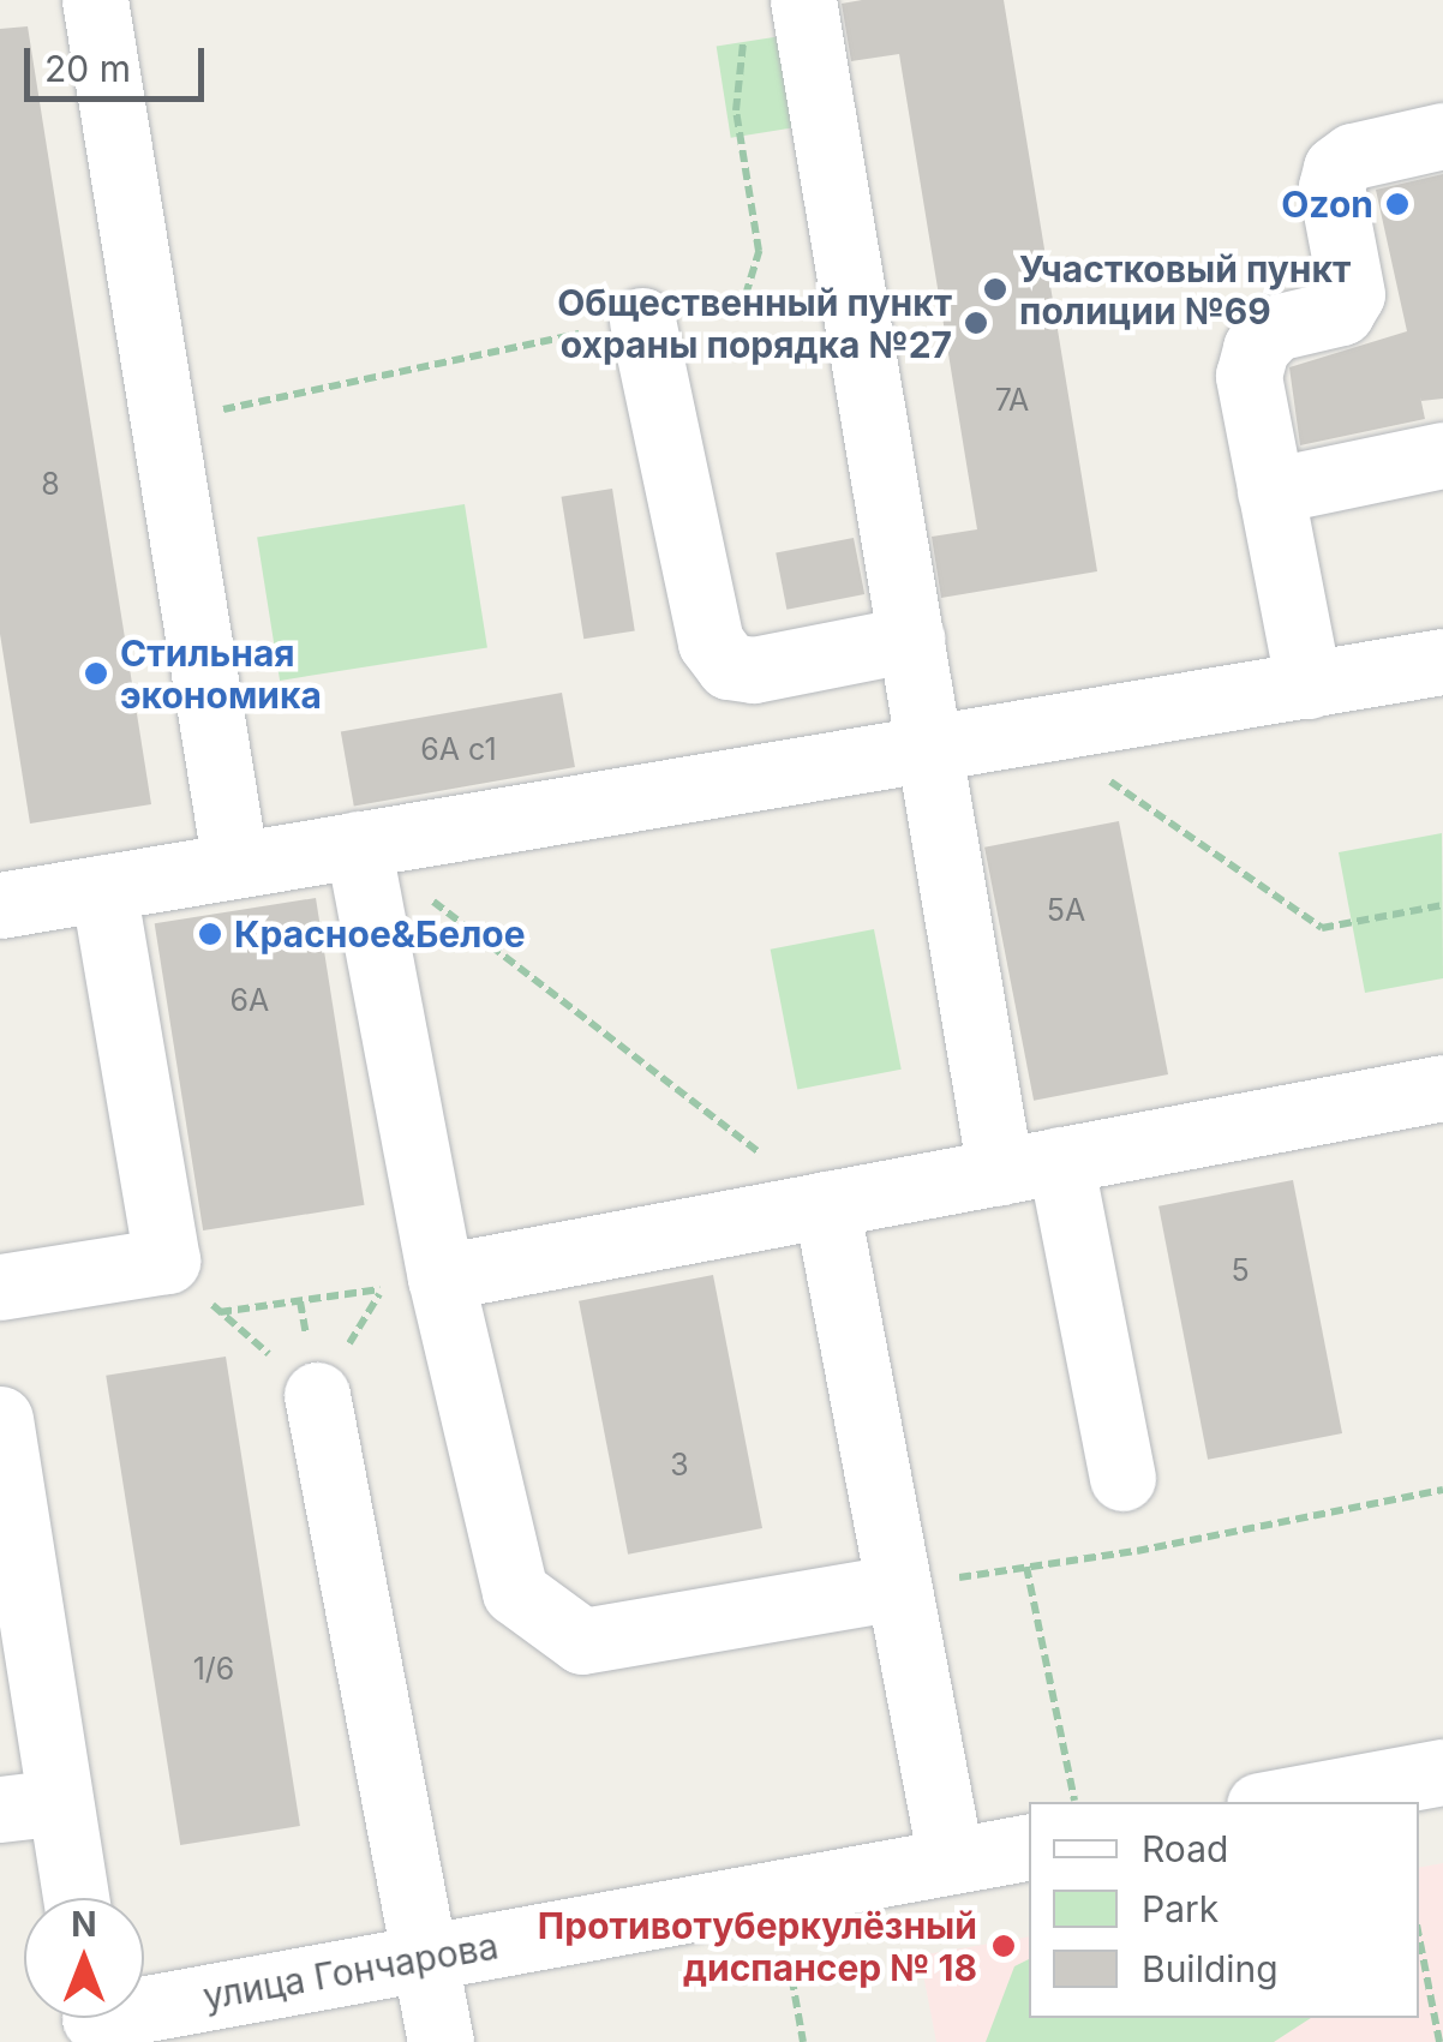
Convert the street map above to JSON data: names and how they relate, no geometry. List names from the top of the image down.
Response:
{
  "streets": {
    "street": ["улица Гончарова"]
  },
  "places": [
    "Ozon",
    "Участковый пункт полиции №69",
    "Общественный пункт охраны порядка №27",
    "Стильная экономика",
    "Красное&Белое",
    "Противотуберкулёзный диспансер № 18"
  ],
  "house_numbers": [
    "7А",
    "8",
    "6А с1",
    "5А",
    "6А",
    "5",
    "3",
    "1/6"
  ],
  "legend": ["Road", "Park", "Building"],
  "scale_bar": "20 m",
  "north": "top"
}
